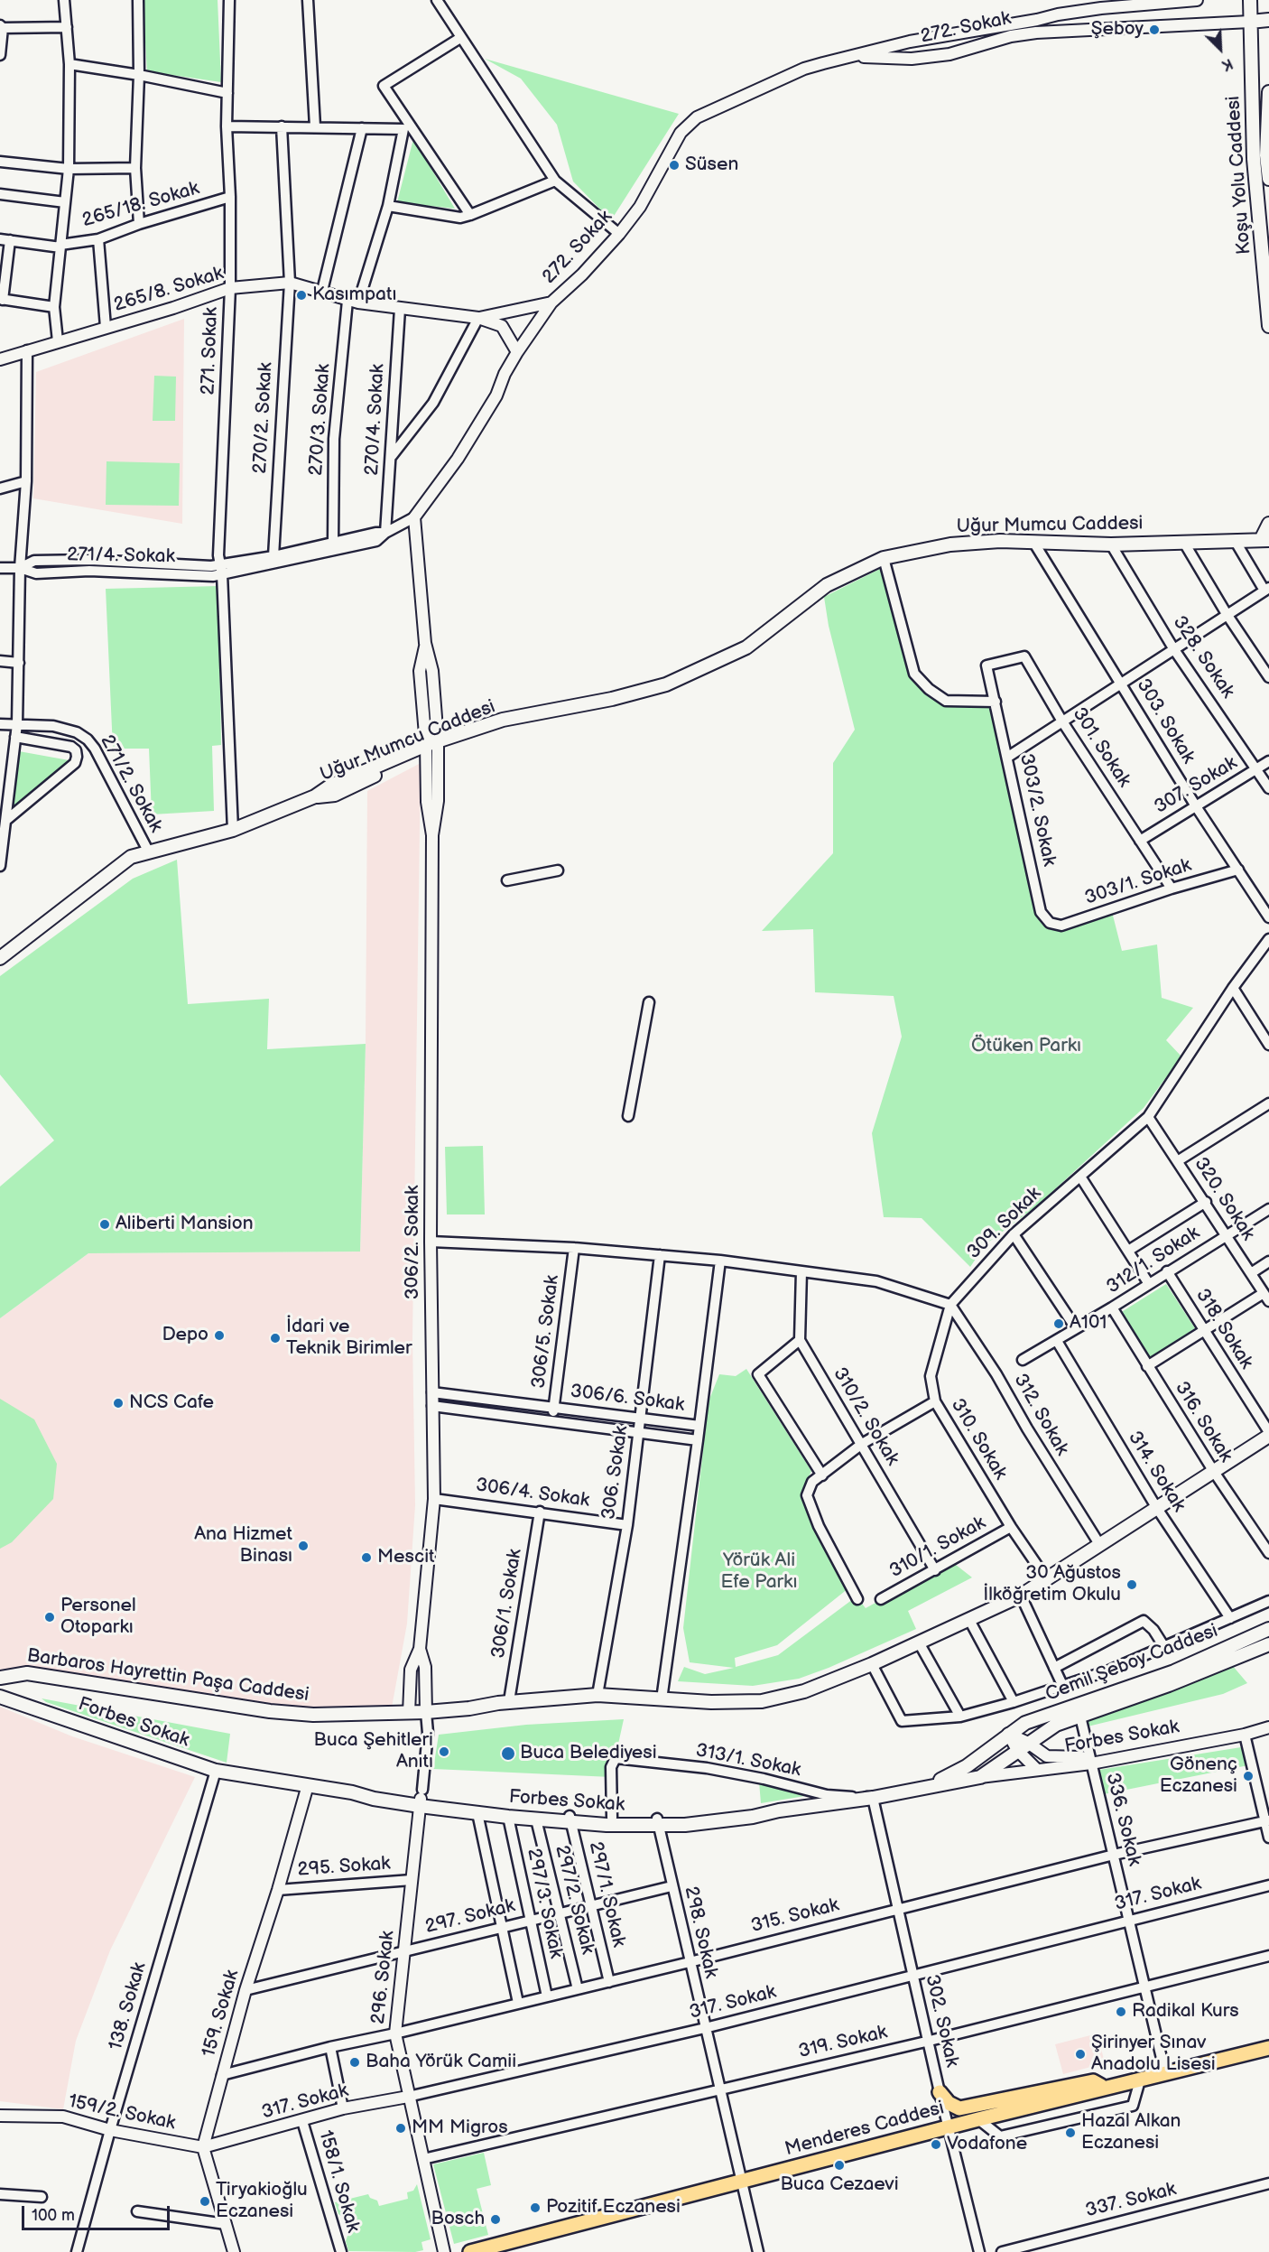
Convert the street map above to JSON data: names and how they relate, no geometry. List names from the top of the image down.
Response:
{
  "streets": {
    "main road": [
      "272. Sokak",
      "Koşu Yolu Caddesi",
      "Uğur Mumcu Caddesi",
      "Cemil Şeboy Caddesi",
      "Barbaros Hayrettin Paşa Caddesi",
      "Forbes Sokak",
      "Menderes Caddesi"
    ],
    "street": [
      "265/18. Sokak",
      "265/8. Sokak",
      "271. Sokak",
      "270/2. Sokak",
      "270/3. Sokak",
      "270/4. Sokak",
      "271/4. Sokak",
      "328. Sokak",
      "303. Sokak",
      "301. Sokak",
      "271/2. Sokak",
      "307. Sokak",
      "303/2. Sokak",
      "303/1. Sokak",
      "320. Sokak",
      "309. Sokak",
      "306/2. Sokak",
      "312/1. Sokak",
      "318. Sokak",
      "306/5. Sokak",
      "306/6. Sokak",
      "312. Sokak",
      "310/2. Sokak",
      "316. Sokak",
      "310. Sokak",
      "314. Sokak",
      "306. Sokak",
      "306/4. Sokak",
      "310/1. Sokak",
      "306/1. Sokak",
      "313/1. Sokak",
      "336. Sokak",
      "295. Sokak",
      "297/1. Sokak",
      "317. Sokak",
      "297/2. Sokak",
      "297/3. Sokak",
      "315. Sokak",
      "297. Sokak",
      "298. Sokak",
      "296. Sokak",
      "138. Sokak",
      "159. Sokak",
      "302. Sokak",
      "319. Sokak",
      "159/2. Sokak",
      "158/1. Sokak",
      "337. Sokak"
    ]
  },
  "crossings": [
    ["272. Sokak", "Koşu Yolu Caddesi"],
    ["272. Sokak", "265/8. Sokak"],
    ["272. Sokak", "271. Sokak"],
    ["272. Sokak", "270/2. Sokak"],
    ["272. Sokak", "270/3. Sokak"],
    ["272. Sokak", "270/4. Sokak"],
    ["272. Sokak", "271/4. Sokak"],
    ["272. Sokak", "306/2. Sokak"],
    ["265/18. Sokak", "271. Sokak"],
    ["265/8. Sokak", "271. Sokak"],
    ["265/8. Sokak", "270/2. Sokak"],
    ["265/8. Sokak", "270/3. Sokak"],
    ["265/8. Sokak", "270/4. Sokak"],
    ["271. Sokak", "Uğur Mumcu Caddesi"],
    ["271. Sokak", "271/4. Sokak"],
    ["Uğur Mumcu Caddesi", "328. Sokak"],
    ["Uğur Mumcu Caddesi", "303. Sokak"],
    ["Uğur Mumcu Caddesi", "271/2. Sokak"],
    ["Uğur Mumcu Caddesi", "306/2. Sokak"],
    ["328. Sokak", "307. Sokak"],
    ["303. Sokak", "307. Sokak"],
    ["303. Sokak", "303/1. Sokak"],
    ["301. Sokak", "307. Sokak"],
    ["301. Sokak", "303/2. Sokak"],
    ["301. Sokak", "303/1. Sokak"],
    ["303/2. Sokak", "303/1. Sokak"],
    ["320. Sokak", "309. Sokak"],
    ["320. Sokak", "312/1. Sokak"],
    ["309. Sokak", "312. Sokak"],
    ["309. Sokak", "310. Sokak"],
    ["306/2. Sokak", "306/6. Sokak"],
    ["306/2. Sokak", "306/4. Sokak"],
    ["306/2. Sokak", "Barbaros Hayrettin Paşa Caddesi"],
    ["312/1. Sokak", "318. Sokak"],
    ["312/1. Sokak", "316. Sokak"],
    ["312/1. Sokak", "314. Sokak"],
    ["318. Sokak", "Barbaros Hayrettin Paşa Caddesi"],
    ["306/5. Sokak", "306/6. Sokak"],
    ["306/6. Sokak", "306. Sokak"],
    ["312. Sokak", "310. Sokak"],
    ["312. Sokak", "Barbaros Hayrettin Paşa Caddesi"],
    ["310/2. Sokak", "310/1. Sokak"],
    ["316. Sokak", "Barbaros Hayrettin Paşa Caddesi"],
    ["310. Sokak", "310/1. Sokak"],
    ["310. Sokak", "Barbaros Hayrettin Paşa Caddesi"],
    ["314. Sokak", "Barbaros Hayrettin Paşa Caddesi"],
    ["306. Sokak", "306/4. Sokak"],
    ["306. Sokak", "Barbaros Hayrettin Paşa Caddesi"],
    ["306/4. Sokak", "306/1. Sokak"],
    ["306/1. Sokak", "Barbaros Hayrettin Paşa Caddesi"],
    ["Cemil Şeboy Caddesi", "Forbes Sokak"],
    ["Forbes Sokak", "313/1. Sokak"],
    ["Forbes Sokak", "336. Sokak"],
    ["Forbes Sokak", "297/1. Sokak"],
    ["Forbes Sokak", "297/2. Sokak"],
    ["Forbes Sokak", "297/3. Sokak"],
    ["Forbes Sokak", "298. Sokak"],
    ["Forbes Sokak", "296. Sokak"],
    ["Forbes Sokak", "138. Sokak"],
    ["Forbes Sokak", "159. Sokak"],
    ["Forbes Sokak", "302. Sokak"],
    ["313/1. Sokak", "302. Sokak"],
    ["336. Sokak", "317. Sokak"],
    ["336. Sokak", "315. Sokak"],
    ["336. Sokak", "319. Sokak"],
    ["336. Sokak", "Menderes Caddesi"],
    ["295. Sokak", "296. Sokak"],
    ["295. Sokak", "159. Sokak"],
    ["297/1. Sokak", "315. Sokak"],
    ["297/1. Sokak", "297. Sokak"],
    ["317. Sokak", "298. Sokak"],
    ["317. Sokak", "296. Sokak"],
    ["317. Sokak", "159. Sokak"],
    ["317. Sokak", "302. Sokak"],
    ["317. Sokak", "159/2. Sokak"],
    ["317. Sokak", "158/1. Sokak"],
    ["297/2. Sokak", "315. Sokak"],
    ["297/2. Sokak", "297. Sokak"],
    ["297/3. Sokak", "315. Sokak"],
    ["297/3. Sokak", "297. Sokak"],
    ["315. Sokak", "298. Sokak"],
    ["315. Sokak", "296. Sokak"],
    ["315. Sokak", "159. Sokak"],
    ["315. Sokak", "302. Sokak"],
    ["297. Sokak", "298. Sokak"],
    ["297. Sokak", "296. Sokak"],
    ["297. Sokak", "159. Sokak"],
    ["298. Sokak", "319. Sokak"],
    ["298. Sokak", "Menderes Caddesi"],
    ["296. Sokak", "319. Sokak"],
    ["138. Sokak", "159/2. Sokak"],
    ["159. Sokak", "159/2. Sokak"],
    ["302. Sokak", "319. Sokak"],
    ["302. Sokak", "Menderes Caddesi"]
  ],
  "parks": ["Ötüken Parkı", "Yörük Ali Efe Parkı"],
  "places": [
    "Şeboy",
    "Süsen",
    "Kasımpatı",
    "Aliberti Mansion",
    "A101",
    "Depo",
    "İdari ve Teknik Birimler",
    "NCS Cafe",
    "Ana Hizmet Binası",
    "Mescit",
    "30 Ağustos İlköğretim Okulu",
    "Personel Otoparkı",
    "Buca Şehitleri Anıtı",
    "Buca Belediyesi",
    "Gönenç Eczanesi",
    "Radikal Kurs",
    "Şirinyer Sınav Anadolu Lisesi",
    "Baha Yörük Camii",
    "MM Migros",
    "Hazal Alkan Eczanesi",
    "Vodafone",
    "Buca Cezaevi",
    "Tiryakioğlu Eczanesi",
    "Pozitif Eczanesi",
    "Bosch"
  ],
  "scale_bar": "100 m",
  "north": "bottom right"
}
